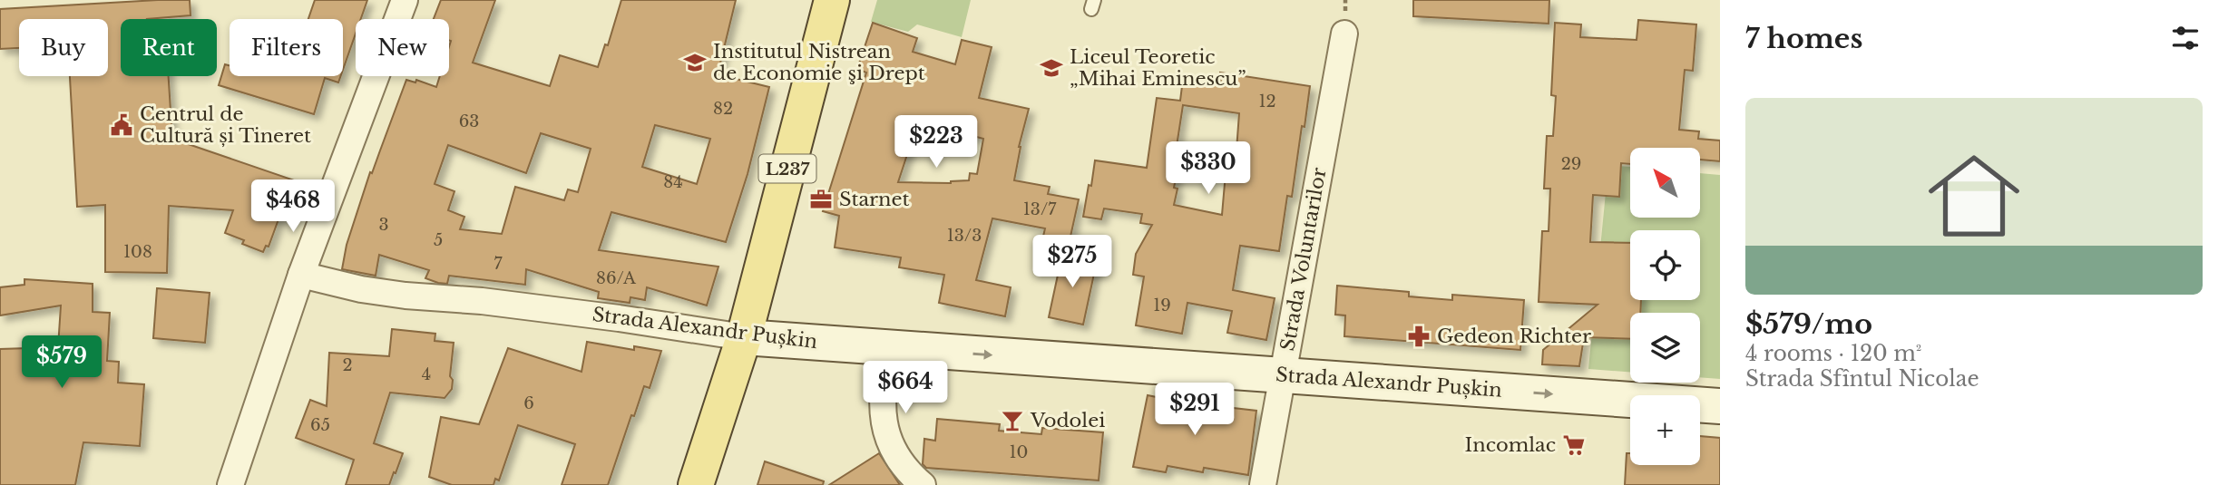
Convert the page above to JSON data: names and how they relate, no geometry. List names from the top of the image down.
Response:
{
  "streets": {
    "main road": ["L237"],
    "street": ["Strada Voluntarilor", "Strada Alexandr Pușkin"]
  },
  "crossings": [
    ["L237", "Strada Alexandr Pușkin"],
    ["Strada Voluntarilor", "Strada Alexandr Pușkin"]
  ],
  "one_way": ["Strada Alexandr Pușkin"],
  "places": {
    "school or university": ["Institutul Nistrean de Economie şi Drept", "Liceul Teoretic „Mihai Eminescu”"],
    "public building": ["Centrul de Cultură și Tineret"],
    "office": ["Starnet"],
    "pharmacy": ["Gedeon Richter"],
    "bar": ["Vodolei"],
    "supermarket": ["Incomlac"]
  },
  "house_numbers": [
    "12",
    "82",
    "63",
    "29",
    "84",
    "13/7",
    "3",
    "13/3",
    "5",
    "108",
    "7",
    "86/A",
    "19",
    "2",
    "4",
    "6",
    "65",
    "10"
  ],
  "north": "top left",
  "page": {
    "heading": "7 homes",
    "chip": [
      "Buy",
      "Rent",
      "Filters",
      "New"
    ],
    "list": [
      {
        "name": "$579/mo",
        "note": "4 rooms · 120 m² · Strada Sfîntul Nicolae"
      }
    ],
    "price": [
      "$223",
      "$330",
      "$468",
      "$275",
      "$579",
      "$664",
      "$291"
    ],
    "map_buttons": "+"
  }
}
